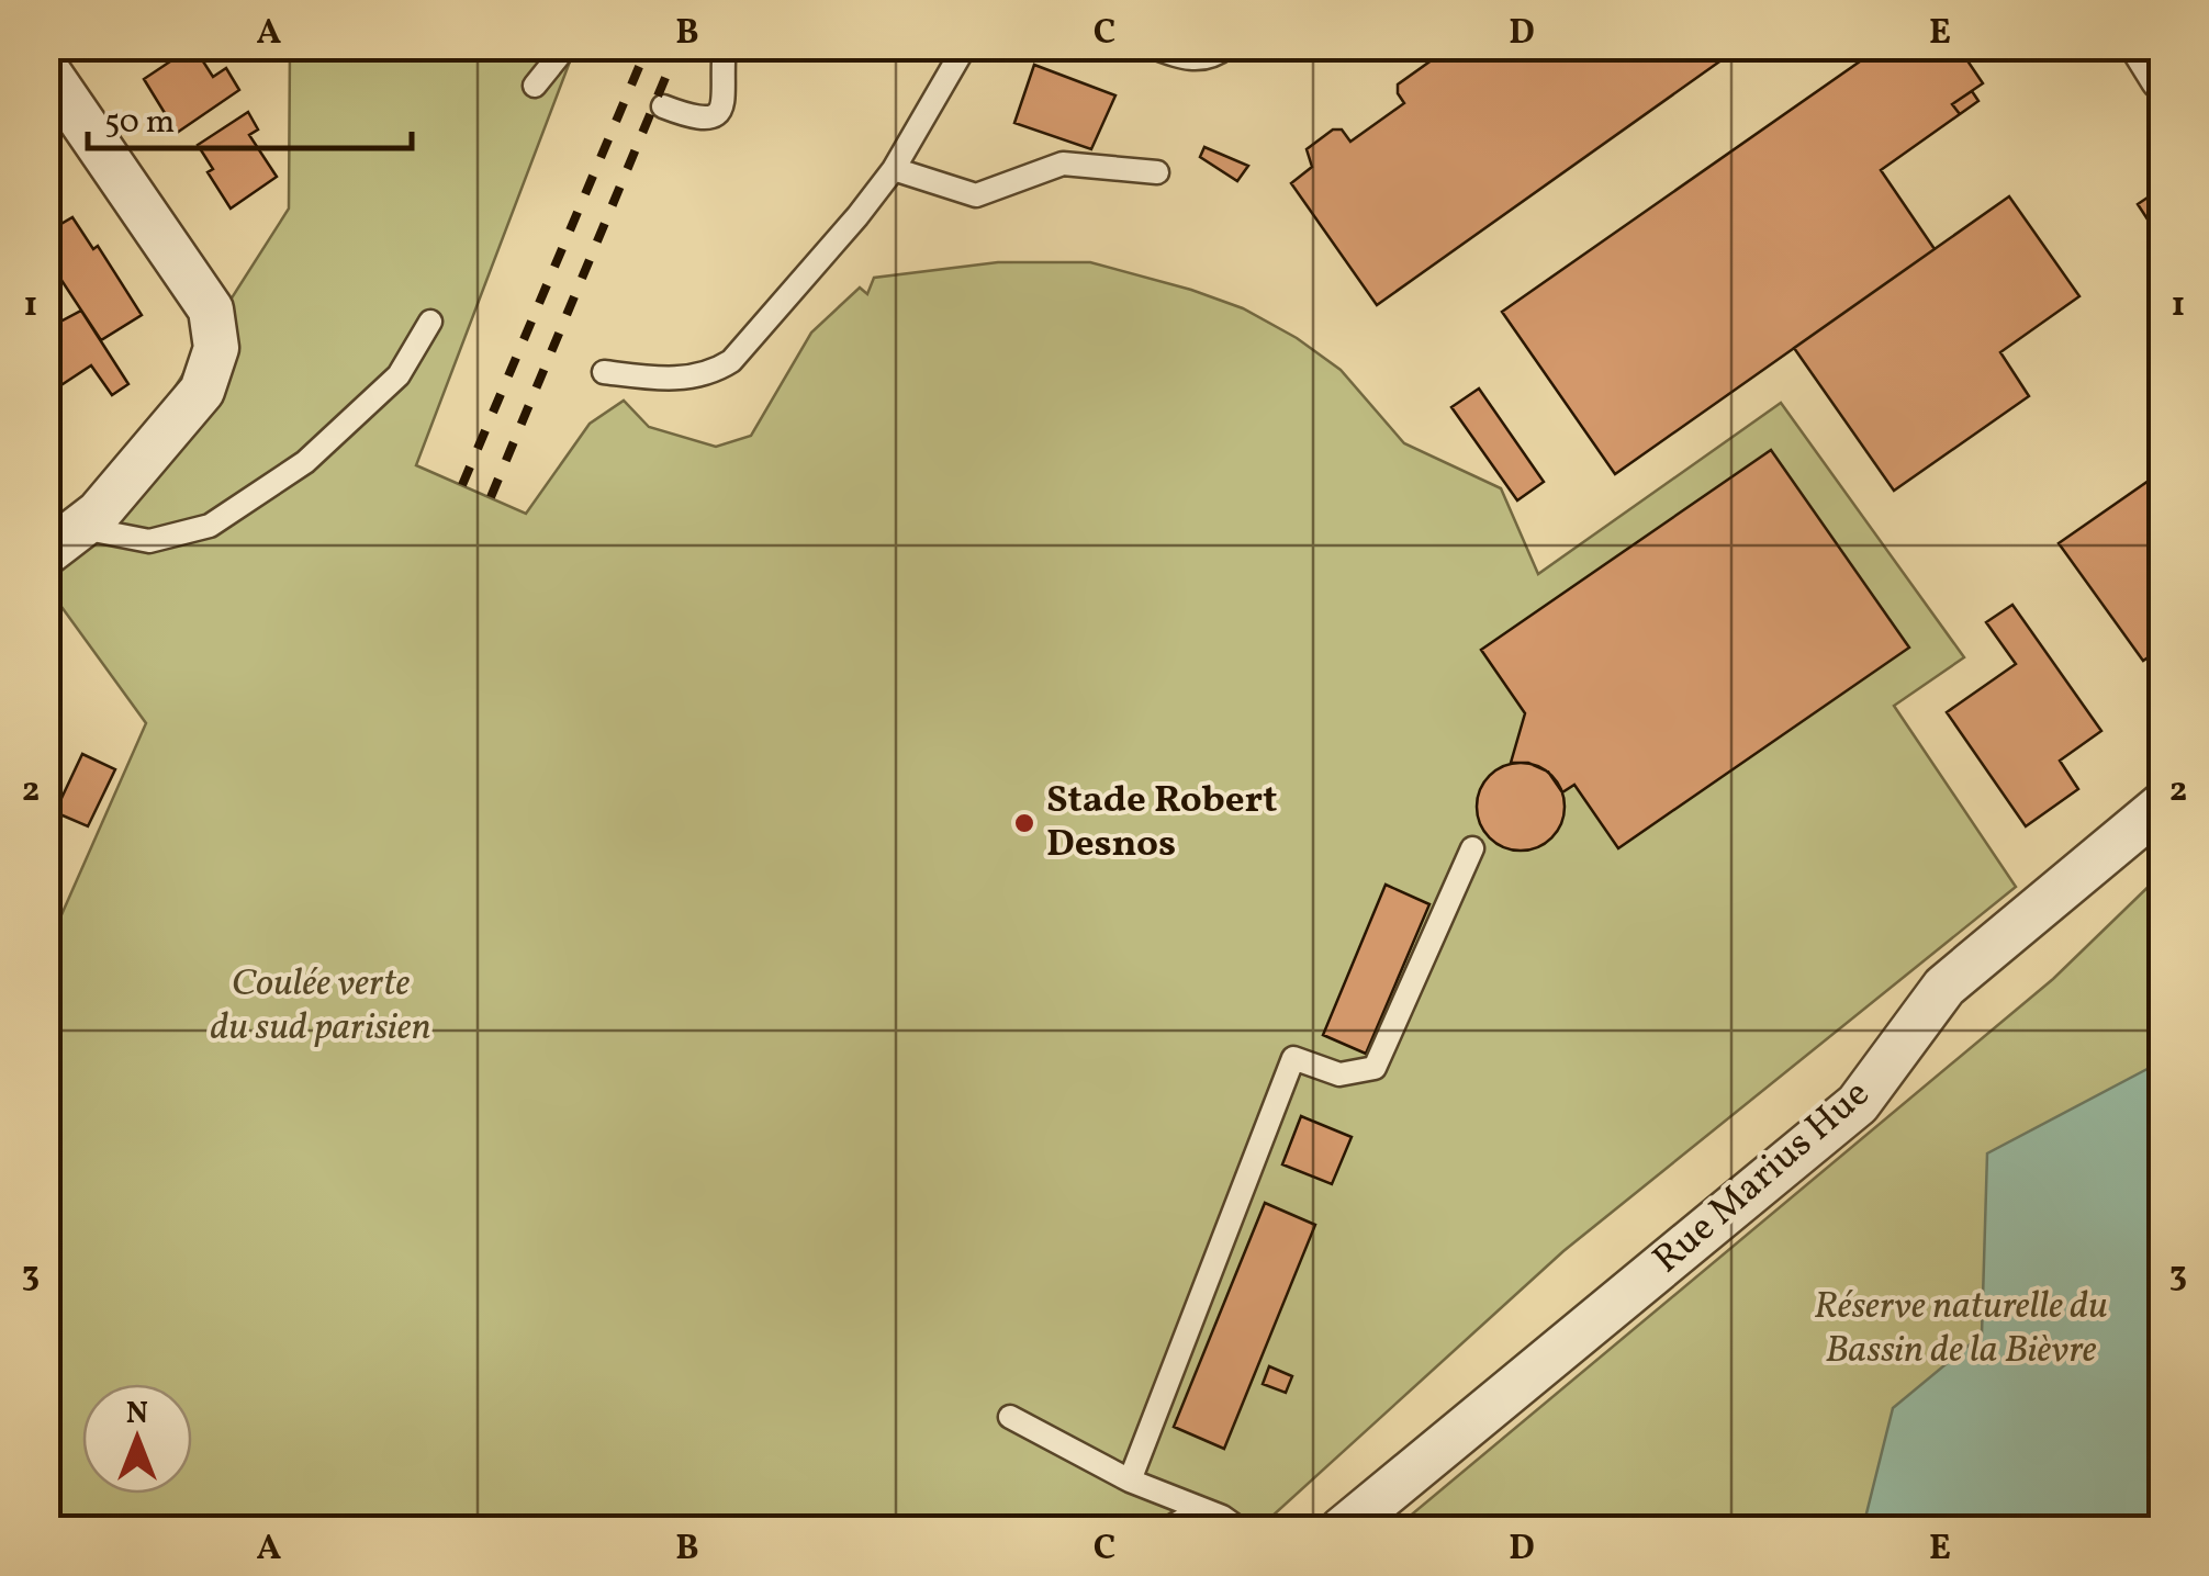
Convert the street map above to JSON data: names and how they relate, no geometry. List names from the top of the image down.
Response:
{
  "streets": {
    "street": ["Rue Marius Hue"]
  },
  "parks": ["Coulée verte du sud parisien", "Réserve naturelle du Bassin de la Bièvre"],
  "places": ["Stade Robert Desnos"],
  "scale_bar": "50 m",
  "north": "top",
  "grid": {
    "columns": [
      "A",
      "B",
      "C",
      "D",
      "E"
    ],
    "rows": ["1", "2", "3"]
  }
}
